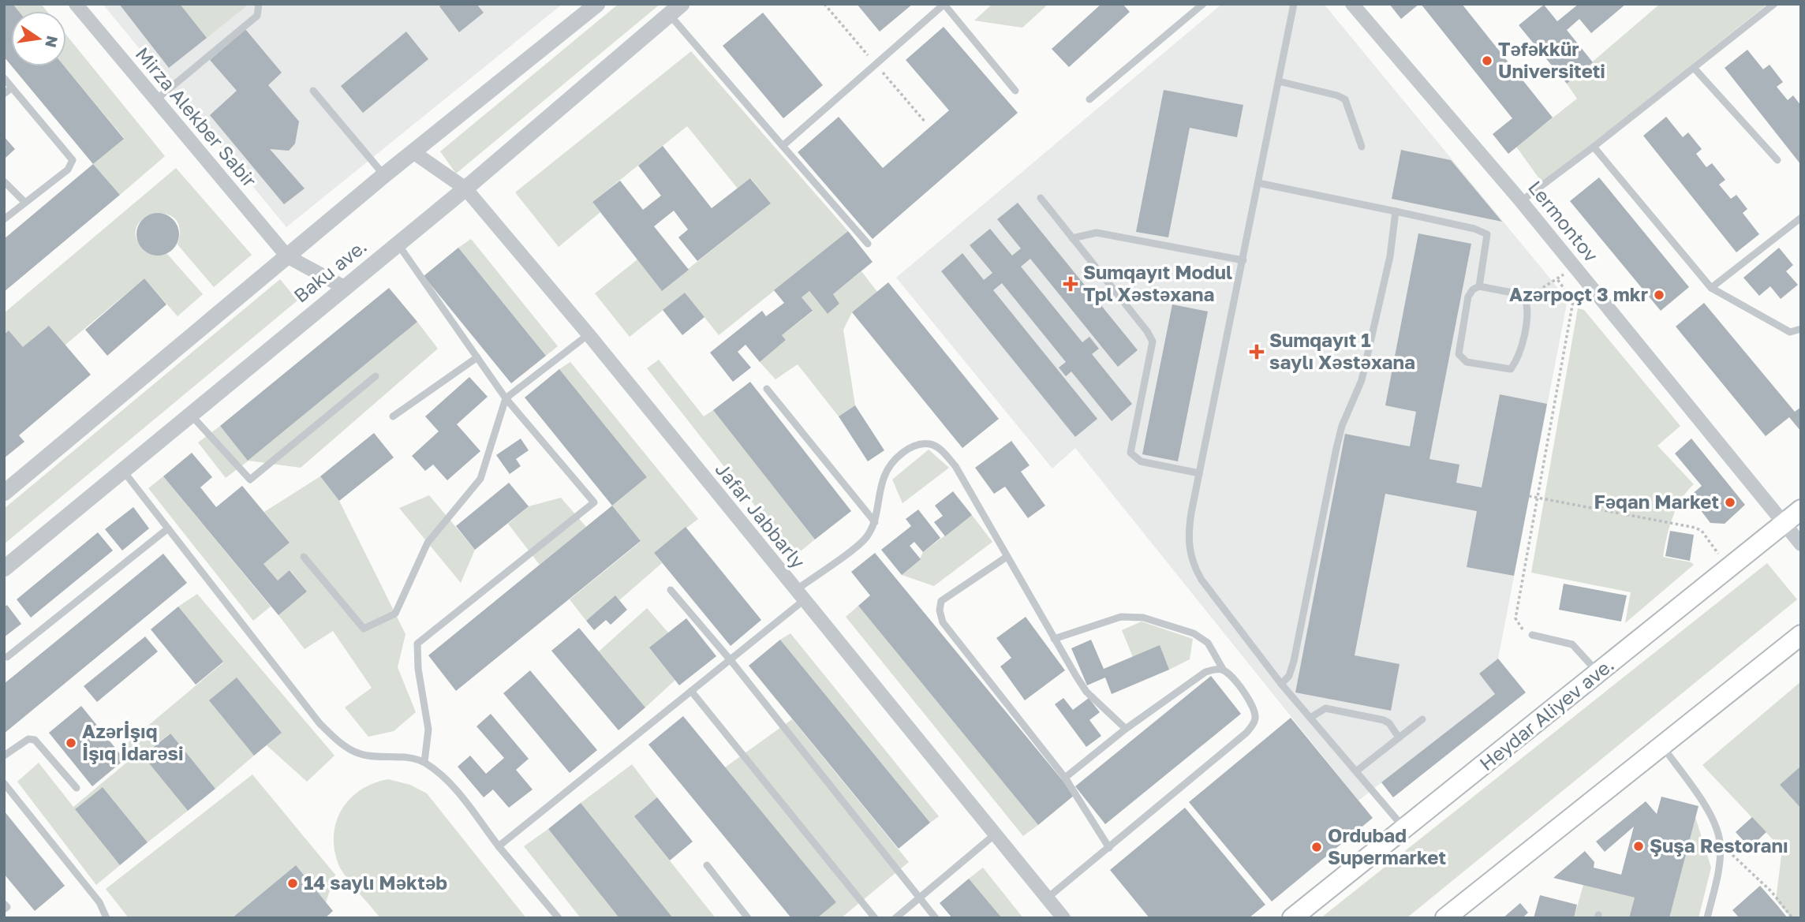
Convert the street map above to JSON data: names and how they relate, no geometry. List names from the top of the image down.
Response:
{
  "streets": {
    "main road": ["Heydar Aliyev ave."],
    "street": [
      "Mirza Alekber Sabir",
      "Lermontov",
      "Baku ave.",
      "Jafar Jabbarly"
    ]
  },
  "crossings": [
    ["Mirza Alekber Sabir", "Baku ave."],
    ["Lermontov", "Heydar Aliyev ave."],
    ["Baku ave.", "Jafar Jabbarly"]
  ],
  "places": {
    "other": [
      "Təfəkkür Universiteti",
      "Azərpoçt 3 mkr",
      "Fəqan Market",
      "Azərİşıq İşıq İdarəsi",
      "Şuşa Restoranı",
      "Ordubad Supermarket",
      "14 saylı Məktəb"
    ],
    "health": ["Sumqayıt Modul Tpl Xəstəxana", "Sumqayıt 1 saylı Xəstəxana"]
  },
  "north": "right"
}
